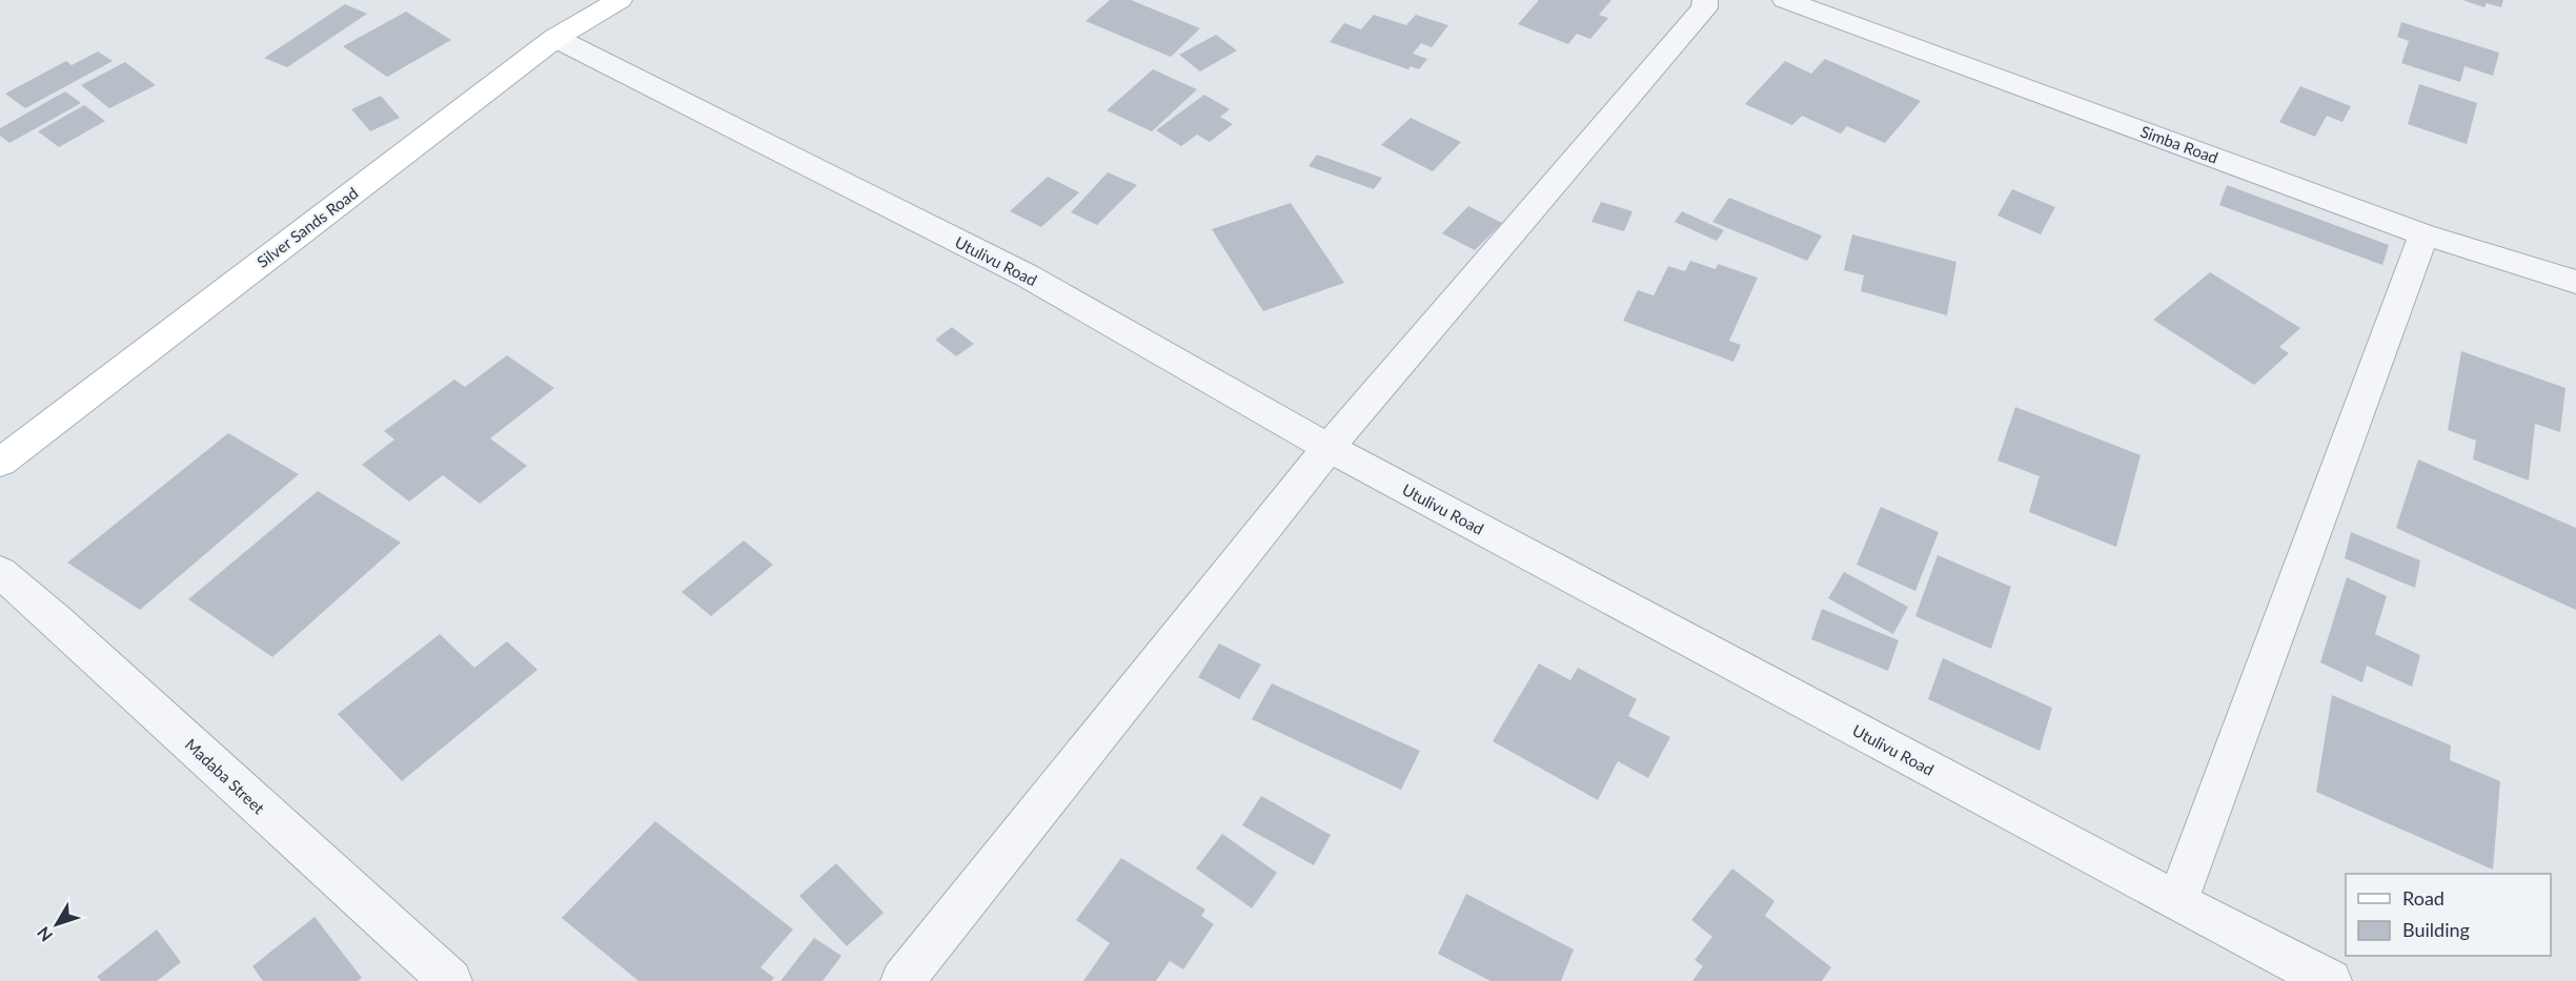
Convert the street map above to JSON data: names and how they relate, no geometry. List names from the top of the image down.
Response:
{
  "streets": {
    "street": [
      "Simba Road",
      "Silver Sands Road",
      "Utulivu Road",
      "Madaba Street"
    ]
  },
  "crossings": [
    ["Silver Sands Road", "Utulivu Road"]
  ],
  "legend": ["Road", "Building"],
  "north": "bottom left"
}
